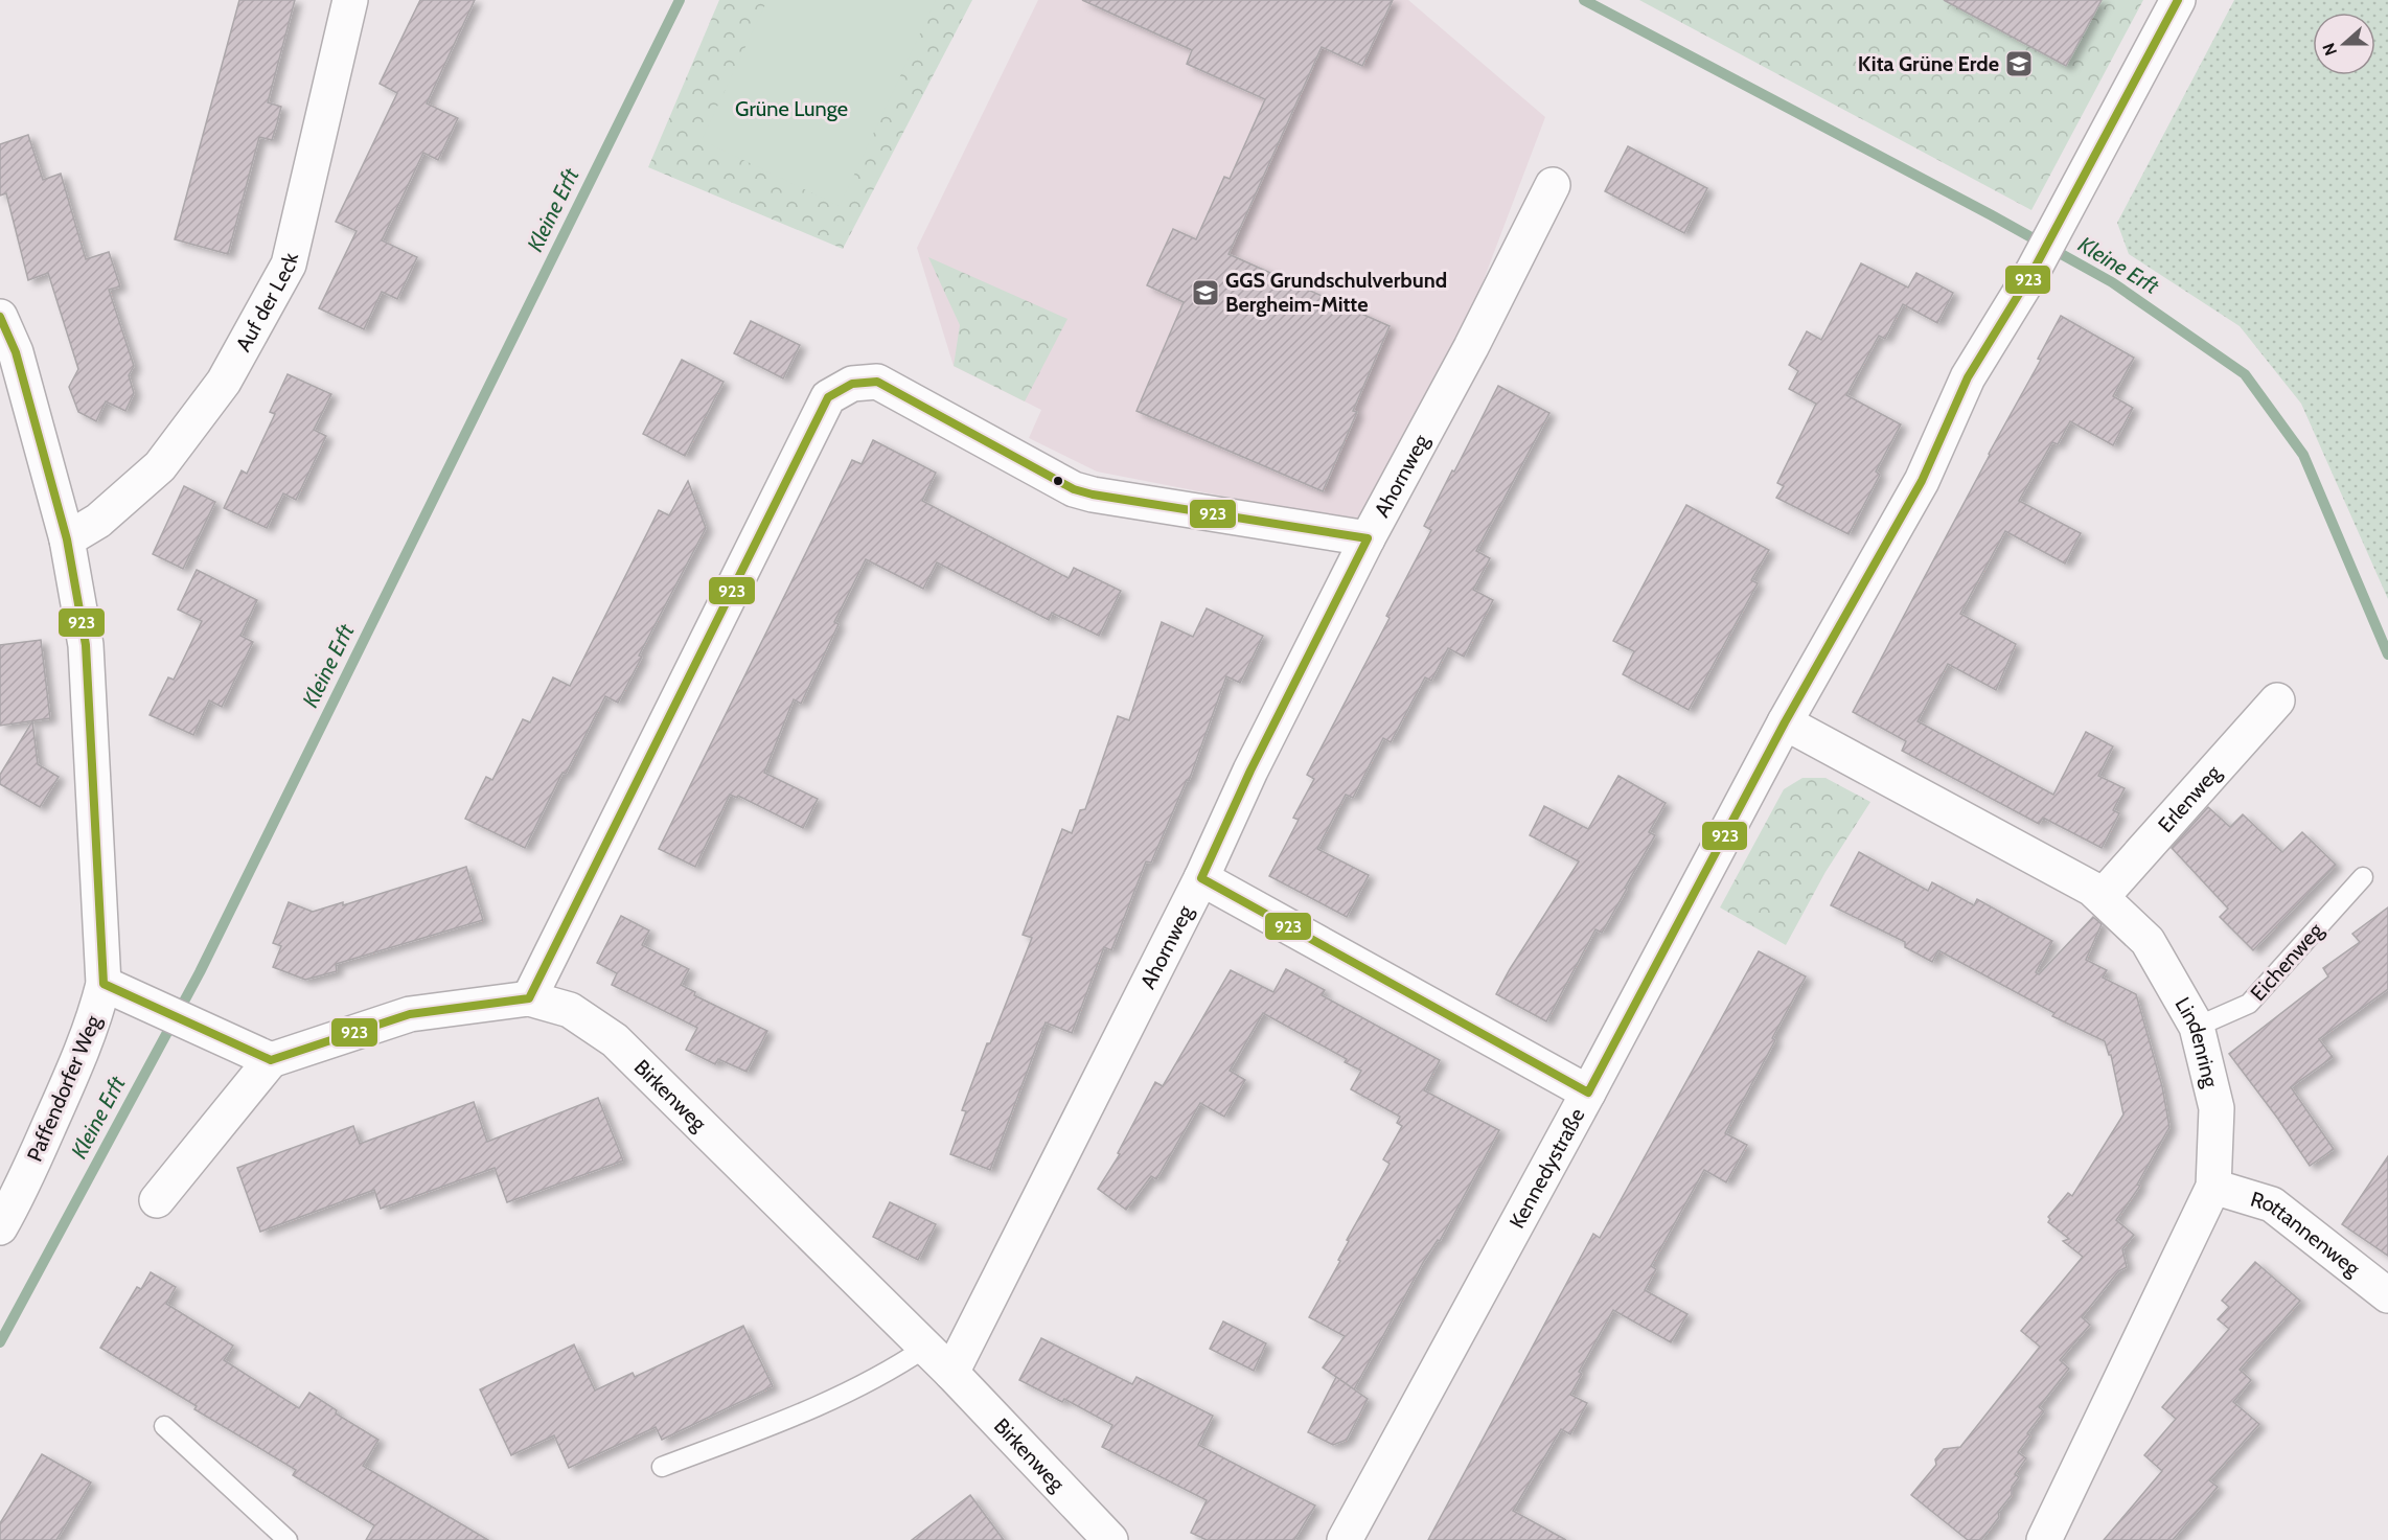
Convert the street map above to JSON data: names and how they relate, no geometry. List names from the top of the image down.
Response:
{
  "streets": {
    "street": [
      "Auf der Leck",
      "Ahornweg",
      "Erlenweg",
      "Lindenring",
      "Paffendorfer Weg",
      "Birkenweg",
      "Kennedystraße",
      "Rottannenweg"
    ],
    "lane": ["Eichenweg"]
  },
  "crossings": [
    ["Auf der Leck", "Paffendorfer Weg"],
    ["Ahornweg", "Birkenweg"],
    ["Erlenweg", "Lindenring"],
    ["Eichenweg", "Lindenring"],
    ["Lindenring", "Kennedystraße"],
    ["Lindenring", "Rottannenweg"]
  ],
  "water": ["Kleine Erft"],
  "parks": ["Grüne Lunge"],
  "places": {
    "school or university": ["Kita Grüne Erde", "GGS Grundschulverbund Bergheim-Mitte"]
  },
  "lines": ["transit line 923"],
  "north": "left"
}
